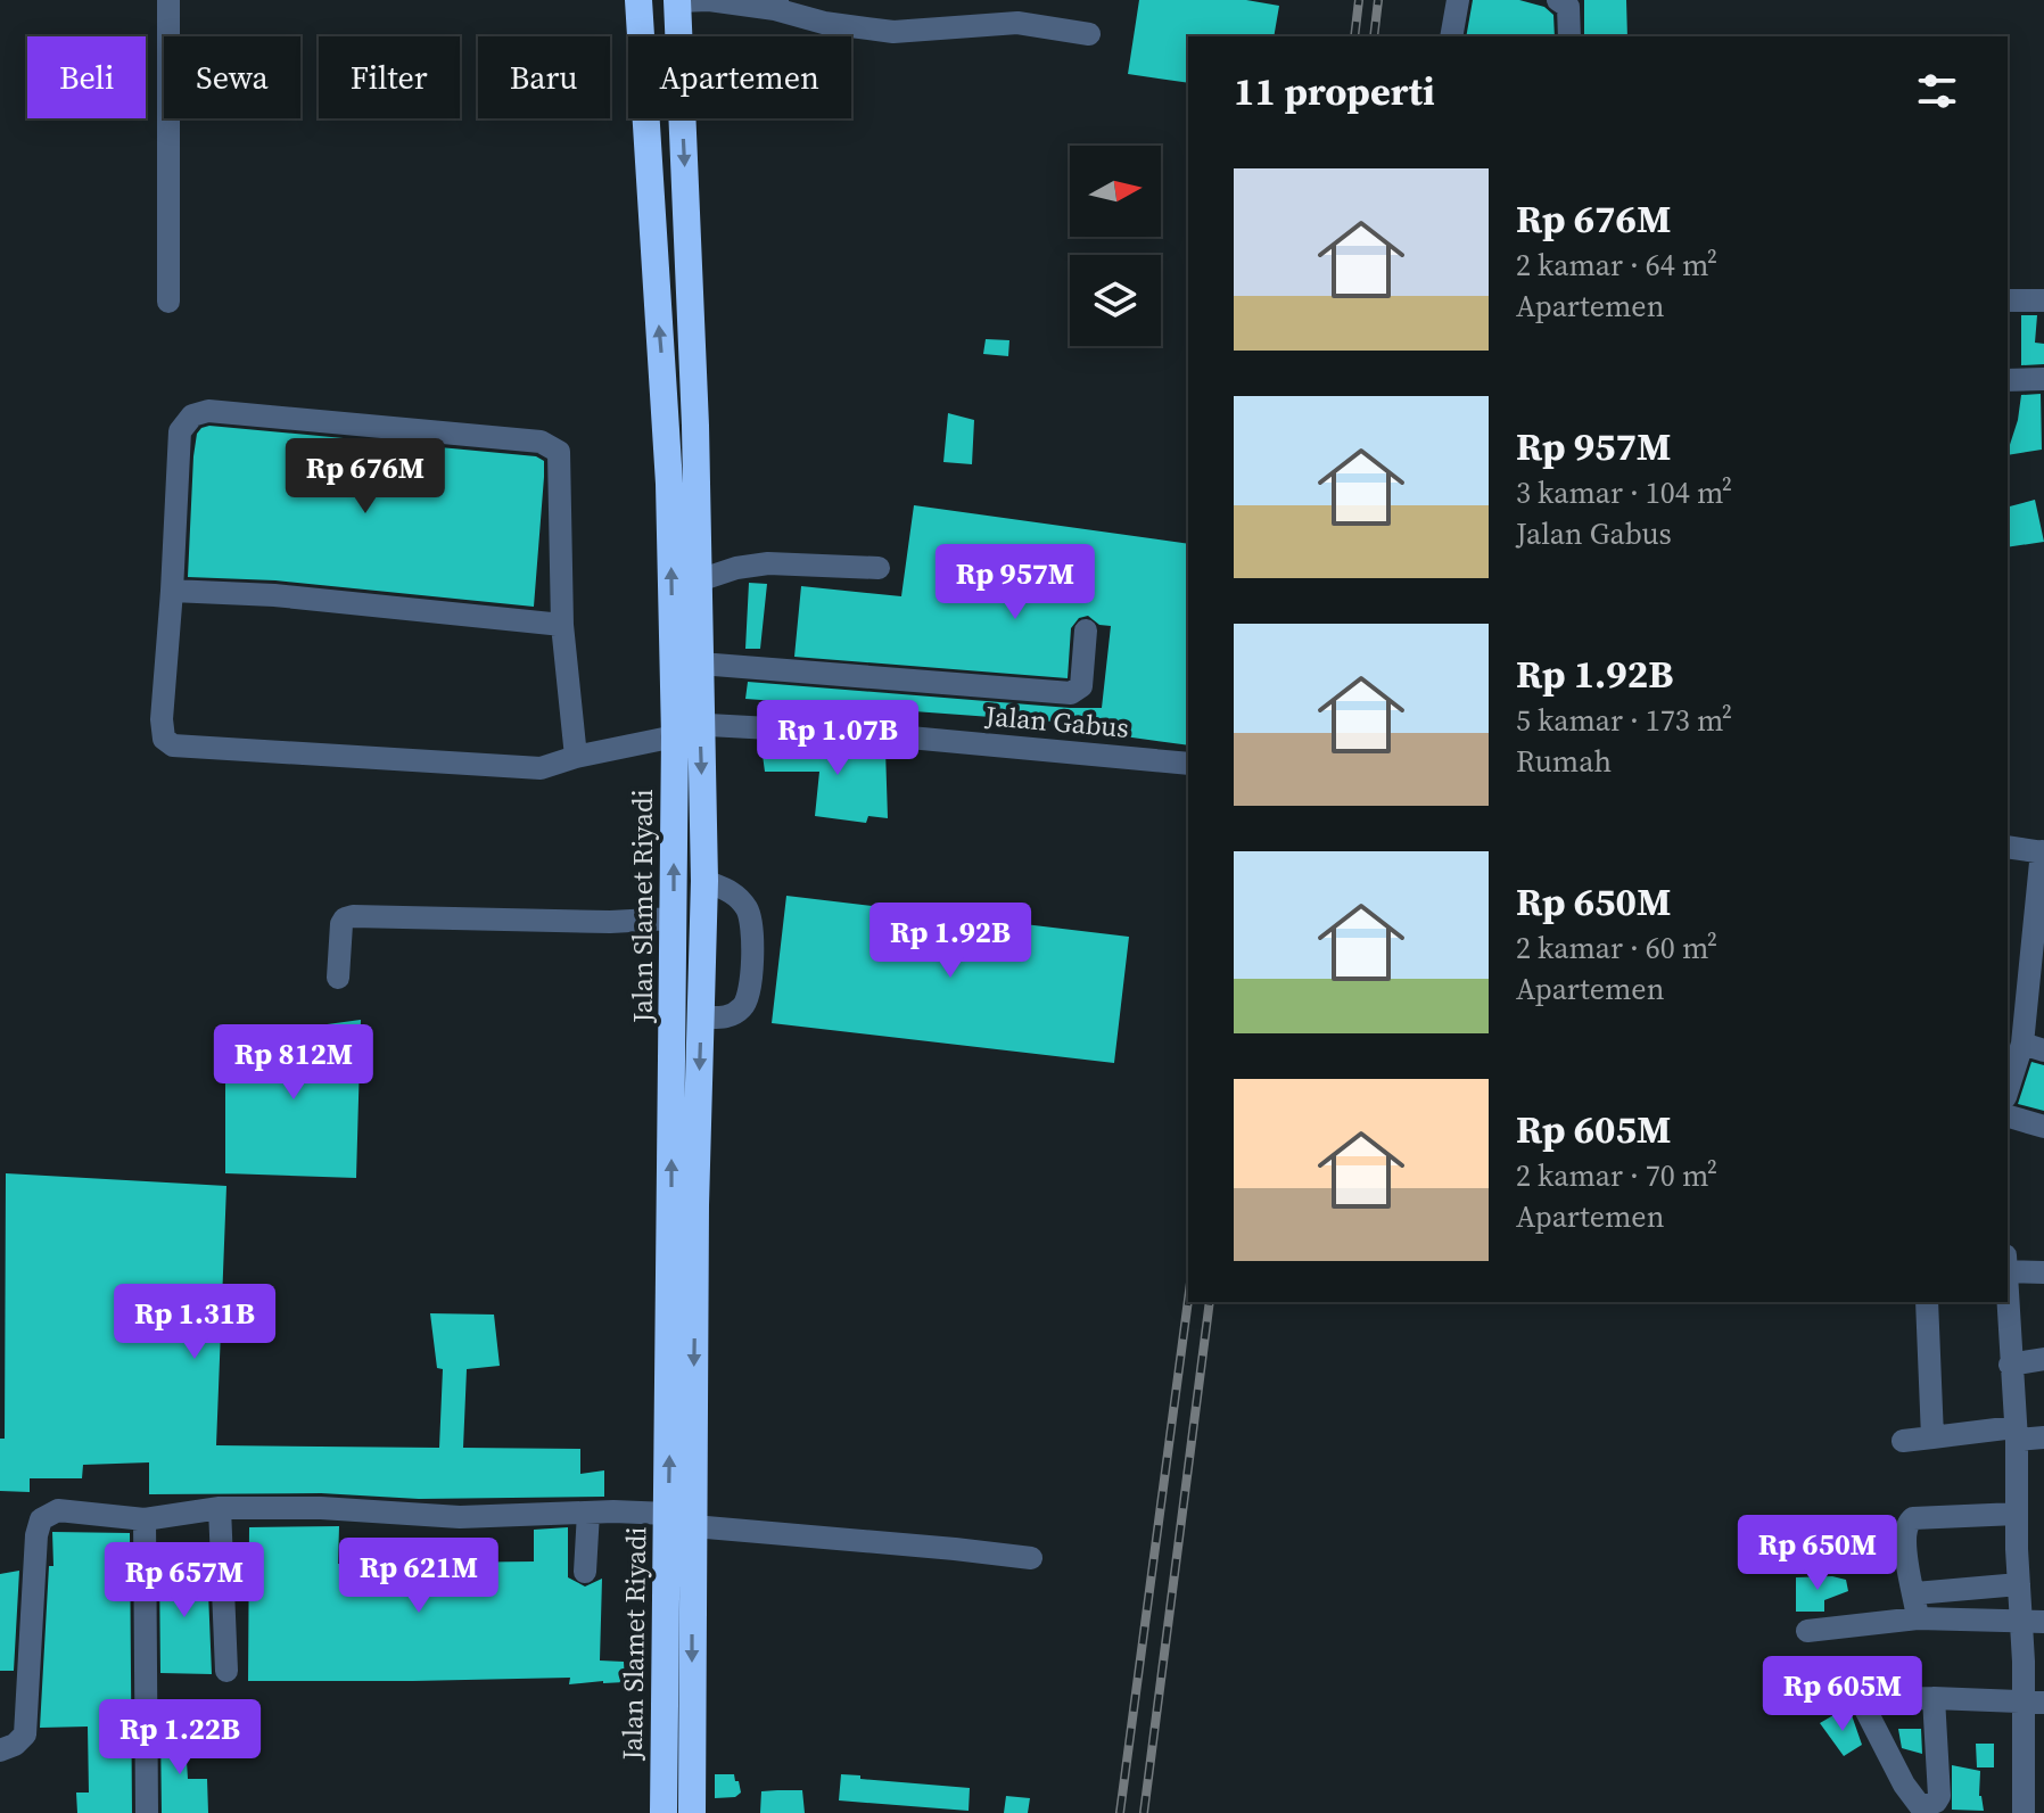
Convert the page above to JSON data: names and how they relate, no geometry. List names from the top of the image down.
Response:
{
  "streets": {
    "highway": ["Jalan Slamet Riyadi"],
    "street": ["Jalan Gabus"]
  },
  "crossings": [
    ["Jalan Gabus", "Jalan Slamet Riyadi"]
  ],
  "north": "right",
  "page": {
    "chip": [
      "Beli",
      "Sewa",
      "Filter",
      "Baru",
      "Apartemen"
    ],
    "heading": "11 properti",
    "list": [
      {
        "name": "Rp 676M",
        "note": "2 kamar · 64 m² · Apartemen"
      },
      {
        "name": "Rp 957M",
        "note": "3 kamar · 104 m² · Jalan Gabus"
      },
      {
        "name": "Rp 1.92B",
        "note": "5 kamar · 173 m² · Rumah"
      },
      {
        "name": "Rp 650M",
        "note": "2 kamar · 60 m² · Apartemen"
      },
      {
        "name": "Rp 605M",
        "note": "2 kamar · 70 m² · Apartemen"
      }
    ],
    "price": [
      "Rp 676M",
      "Rp 957M",
      "Rp 1.07B",
      "Rp 1.92B",
      "Rp 812M",
      "Rp 1.31B",
      "Rp 650M",
      "Rp 621M",
      "Rp 657M",
      "Rp 605M",
      "Rp 1.22B"
    ]
  }
}
